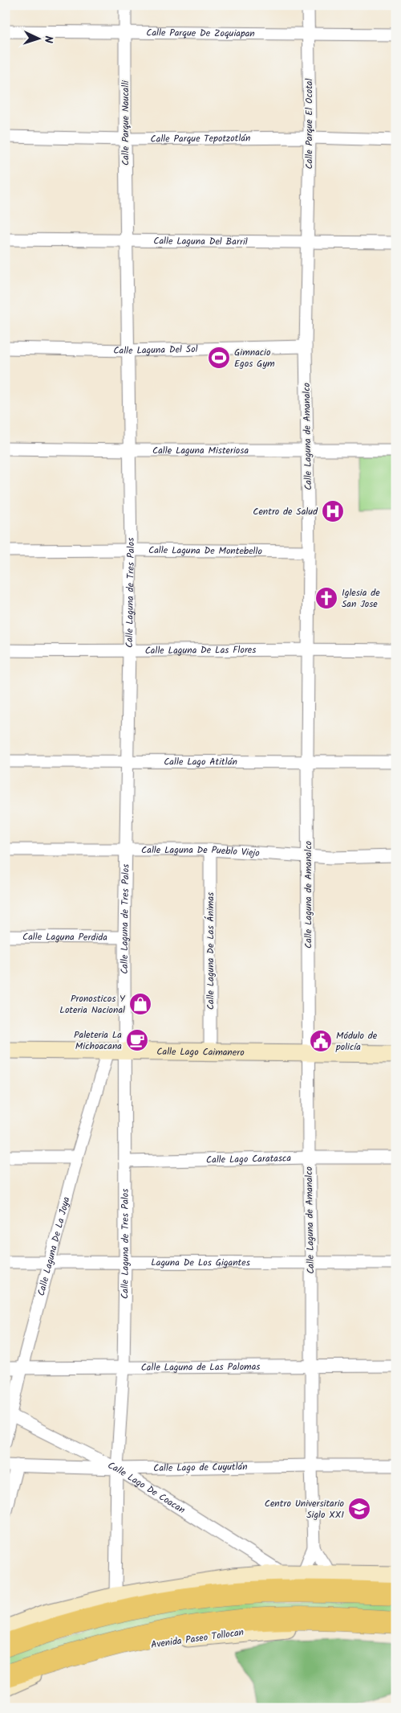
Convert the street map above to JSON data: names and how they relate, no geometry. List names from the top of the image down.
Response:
{
  "streets": {
    "highway": ["Avenida Paseo Tollocan"],
    "main road": ["Calle Lago Caimanero"],
    "street": [
      "Calle Parque De Zoquiapan",
      "Calle Parque Naucalli",
      "Calle Parque El Ocotal",
      "Calle Parque Tepotzotlán",
      "Calle Laguna Del Barril",
      "Calle Laguna Del Sol",
      "Calle Laguna de Amanalco",
      "Calle Laguna Misteriosa",
      "Calle Laguna De Montebello",
      "Calle Laguna de Tres Palos",
      "Calle Laguna De Las Flores",
      "Calle Lago Atitlán",
      "Calle Laguna De Pueblo Viejo",
      "Calle Laguna Perdida",
      "Calle Laguna De Las Ánimas",
      "Calle Lago Caratasca",
      "Calle Laguna De La Joya",
      "Laguna De Los Gigantes",
      "Calle Laguna de Las Palomas",
      "Calle Lago de Cuyutlán",
      "Calle Lago De Coacan"
    ]
  },
  "crossings": [
    ["Calle Parque De Zoquiapan", "Calle Parque Naucalli"],
    ["Calle Parque De Zoquiapan", "Calle Parque El Ocotal"],
    ["Calle Parque Naucalli", "Calle Parque Tepotzotlán"],
    ["Calle Parque Naucalli", "Calle Laguna Del Barril"],
    ["Calle Parque Naucalli", "Calle Laguna de Tres Palos"],
    ["Calle Parque El Ocotal", "Calle Parque Tepotzotlán"],
    ["Calle Parque El Ocotal", "Calle Laguna Del Barril"],
    ["Calle Parque El Ocotal", "Calle Laguna de Amanalco"],
    ["Calle Laguna Del Barril", "Calle Laguna de Amanalco"],
    ["Calle Laguna Del Barril", "Calle Laguna de Tres Palos"],
    ["Calle Laguna Del Sol", "Calle Laguna de Amanalco"],
    ["Calle Laguna Del Sol", "Calle Laguna de Tres Palos"],
    ["Calle Laguna de Amanalco", "Calle Laguna Misteriosa"],
    ["Calle Laguna de Amanalco", "Calle Laguna De Montebello"],
    ["Calle Laguna de Amanalco", "Calle Laguna De Las Flores"],
    ["Calle Laguna de Amanalco", "Calle Lago Atitlán"],
    ["Calle Laguna de Amanalco", "Calle Laguna De Pueblo Viejo"],
    ["Calle Laguna de Amanalco", "Calle Lago Caimanero"],
    ["Calle Laguna de Amanalco", "Calle Lago Caratasca"],
    ["Calle Laguna de Amanalco", "Laguna De Los Gigantes"],
    ["Calle Laguna de Amanalco", "Calle Laguna de Las Palomas"],
    ["Calle Laguna de Amanalco", "Calle Lago de Cuyutlán"],
    ["Calle Laguna Misteriosa", "Calle Laguna de Tres Palos"],
    ["Calle Laguna De Montebello", "Calle Laguna de Tres Palos"],
    ["Calle Laguna de Tres Palos", "Calle Laguna De Las Flores"],
    ["Calle Laguna de Tres Palos", "Calle Lago Atitlán"],
    ["Calle Laguna de Tres Palos", "Calle Laguna De Pueblo Viejo"],
    ["Calle Laguna de Tres Palos", "Calle Laguna Perdida"],
    ["Calle Laguna de Tres Palos", "Calle Lago Caimanero"],
    ["Calle Laguna de Tres Palos", "Calle Lago Caratasca"],
    ["Calle Laguna de Tres Palos", "Calle Laguna De La Joya"],
    ["Calle Laguna de Tres Palos", "Laguna De Los Gigantes"],
    ["Calle Laguna de Tres Palos", "Calle Laguna de Las Palomas"],
    ["Calle Laguna de Tres Palos", "Calle Lago de Cuyutlán"],
    ["Calle Laguna de Tres Palos", "Calle Lago De Coacan"],
    ["Calle Laguna De Pueblo Viejo", "Calle Laguna De Las Ánimas"],
    ["Calle Laguna De Las Ánimas", "Calle Lago Caimanero"],
    ["Calle Lago Caimanero", "Calle Laguna De La Joya"],
    ["Calle Laguna De La Joya", "Laguna De Los Gigantes"],
    ["Calle Laguna De La Joya", "Calle Laguna de Las Palomas"],
    ["Calle Laguna De La Joya", "Calle Lago De Coacan"],
    ["Calle Lago de Cuyutlán", "Calle Lago De Coacan"]
  ],
  "places": {
    "sports": ["Gimnacio Egos Gym"],
    "hospital": ["Centro de Salud"],
    "church": ["Iglesia de San Jose"],
    "shop": ["Pronosticos Y Loteria Nacional"],
    "cafe": ["Paleteria La Michoacana"],
    "public building": ["Módulo de policía"],
    "school or university": ["Centro Universitario Siglo XXI"]
  },
  "north": "right"
}
